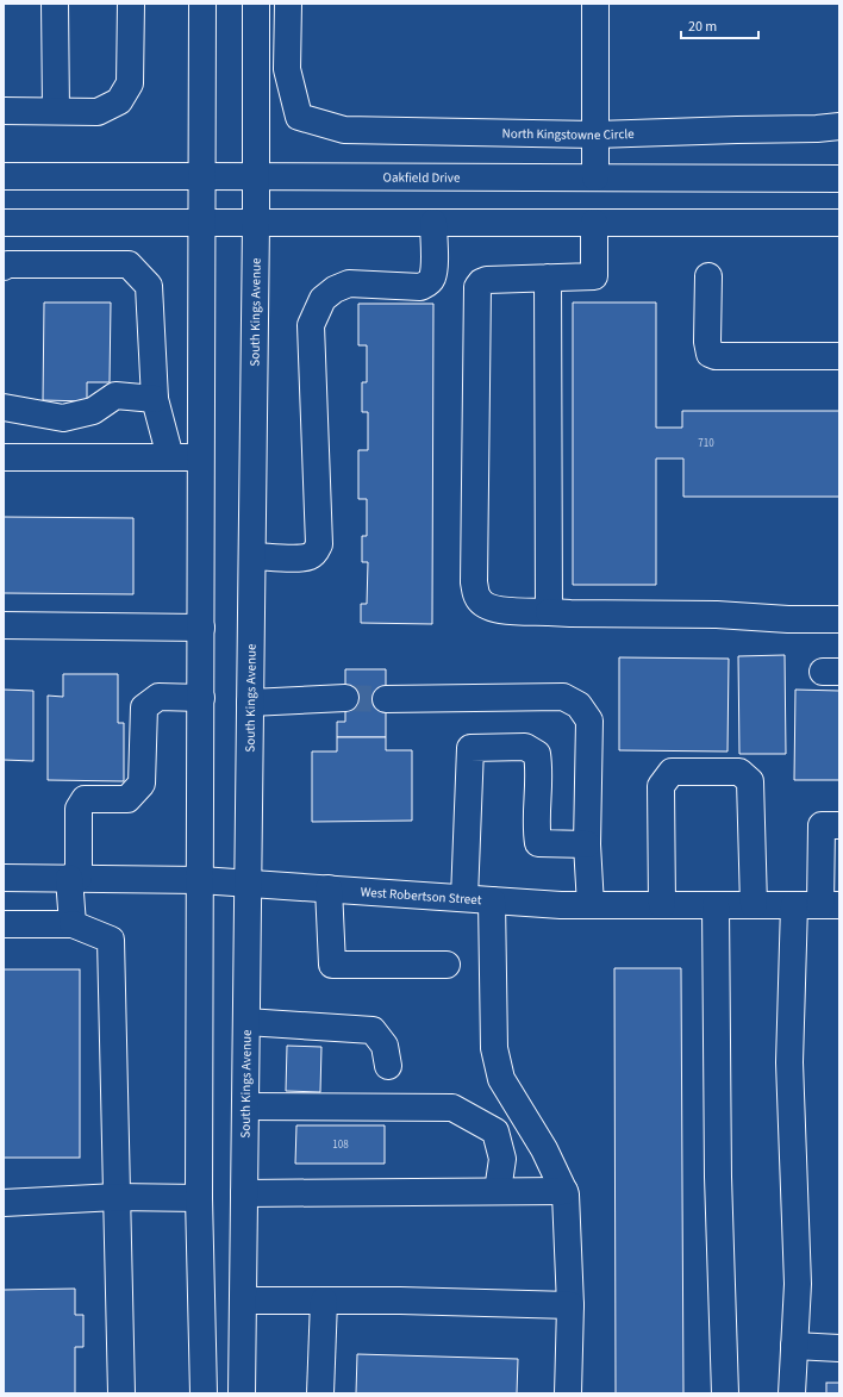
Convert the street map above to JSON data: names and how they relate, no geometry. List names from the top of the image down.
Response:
{
  "streets": {
    "street": [
      "North Kingstowne Circle",
      "Oakfield Drive",
      "South Kings Avenue",
      "West Robertson Street"
    ]
  },
  "crossings": [
    ["Oakfield Drive", "South Kings Avenue"],
    ["South Kings Avenue", "West Robertson Street"]
  ],
  "house_numbers": ["710", "108"],
  "scale_bar": "20 m"
}
